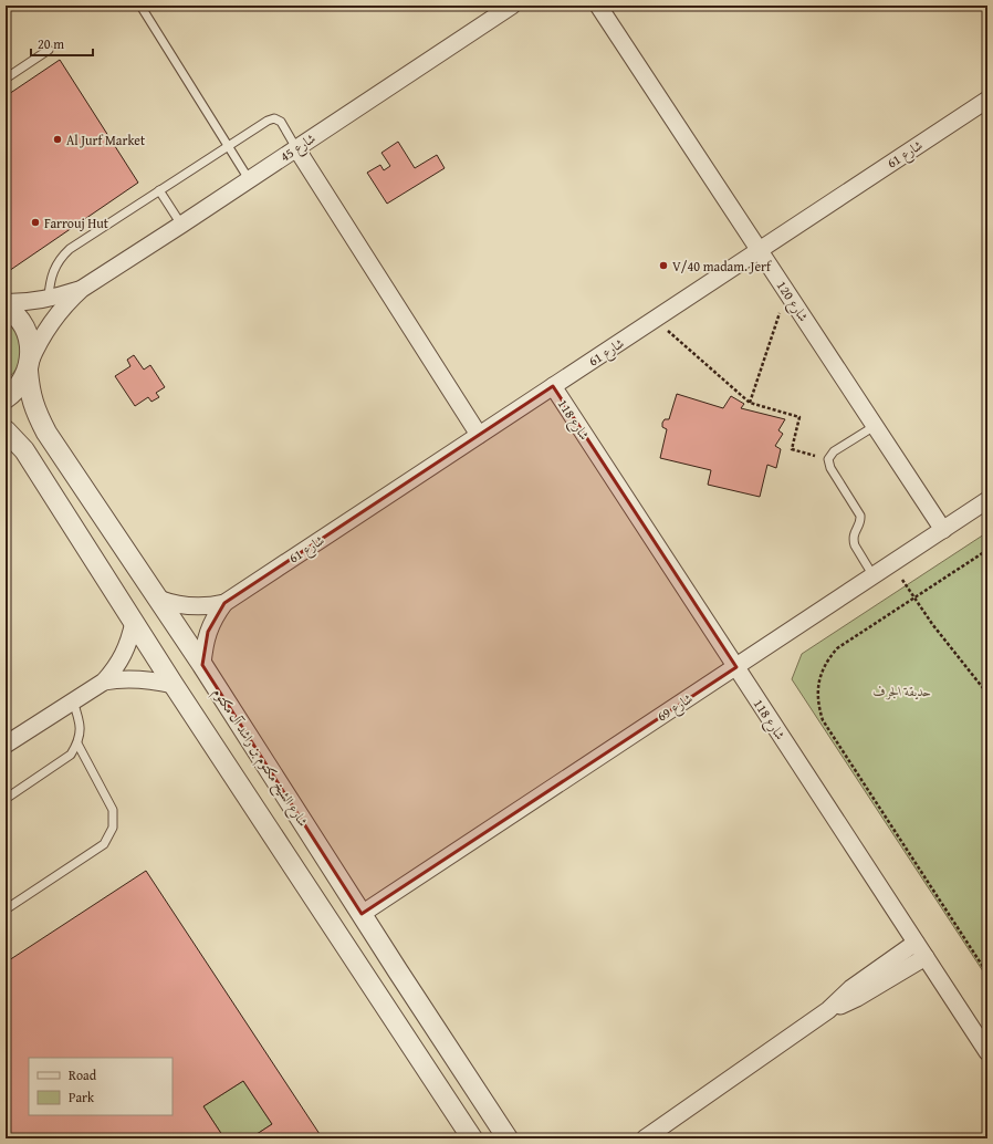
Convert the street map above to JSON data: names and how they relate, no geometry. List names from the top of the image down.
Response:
{
  "streets": {
    "street": [
      "شارع 45",
      "شارع 61",
      "شارع 120",
      "شارع 118",
      "شارع 69",
      "شارع الشيخ مكتوم بن راشد آل مكتوم"
    ]
  },
  "crossings": [
    ["شارع 45", "شارع الشيخ مكتوم بن راشد آل مكتوم"],
    ["شارع 61", "شارع 120"],
    ["شارع 61", "شارع 118"],
    ["شارع 61", "شارع الشيخ مكتوم بن راشد آل مكتوم"],
    ["شارع 120", "شارع 69"],
    ["شارع 118", "شارع 69"],
    ["شارع 69", "شارع الشيخ مكتوم بن راشد آل مكتوم"]
  ],
  "parks": ["حديقة الجرف"],
  "places": ["Al Jurf Market", "Farrouj Hut", "V/40 madam. Jerf"],
  "legend": ["Road", "Park"],
  "scale_bar": "20 m"
}
